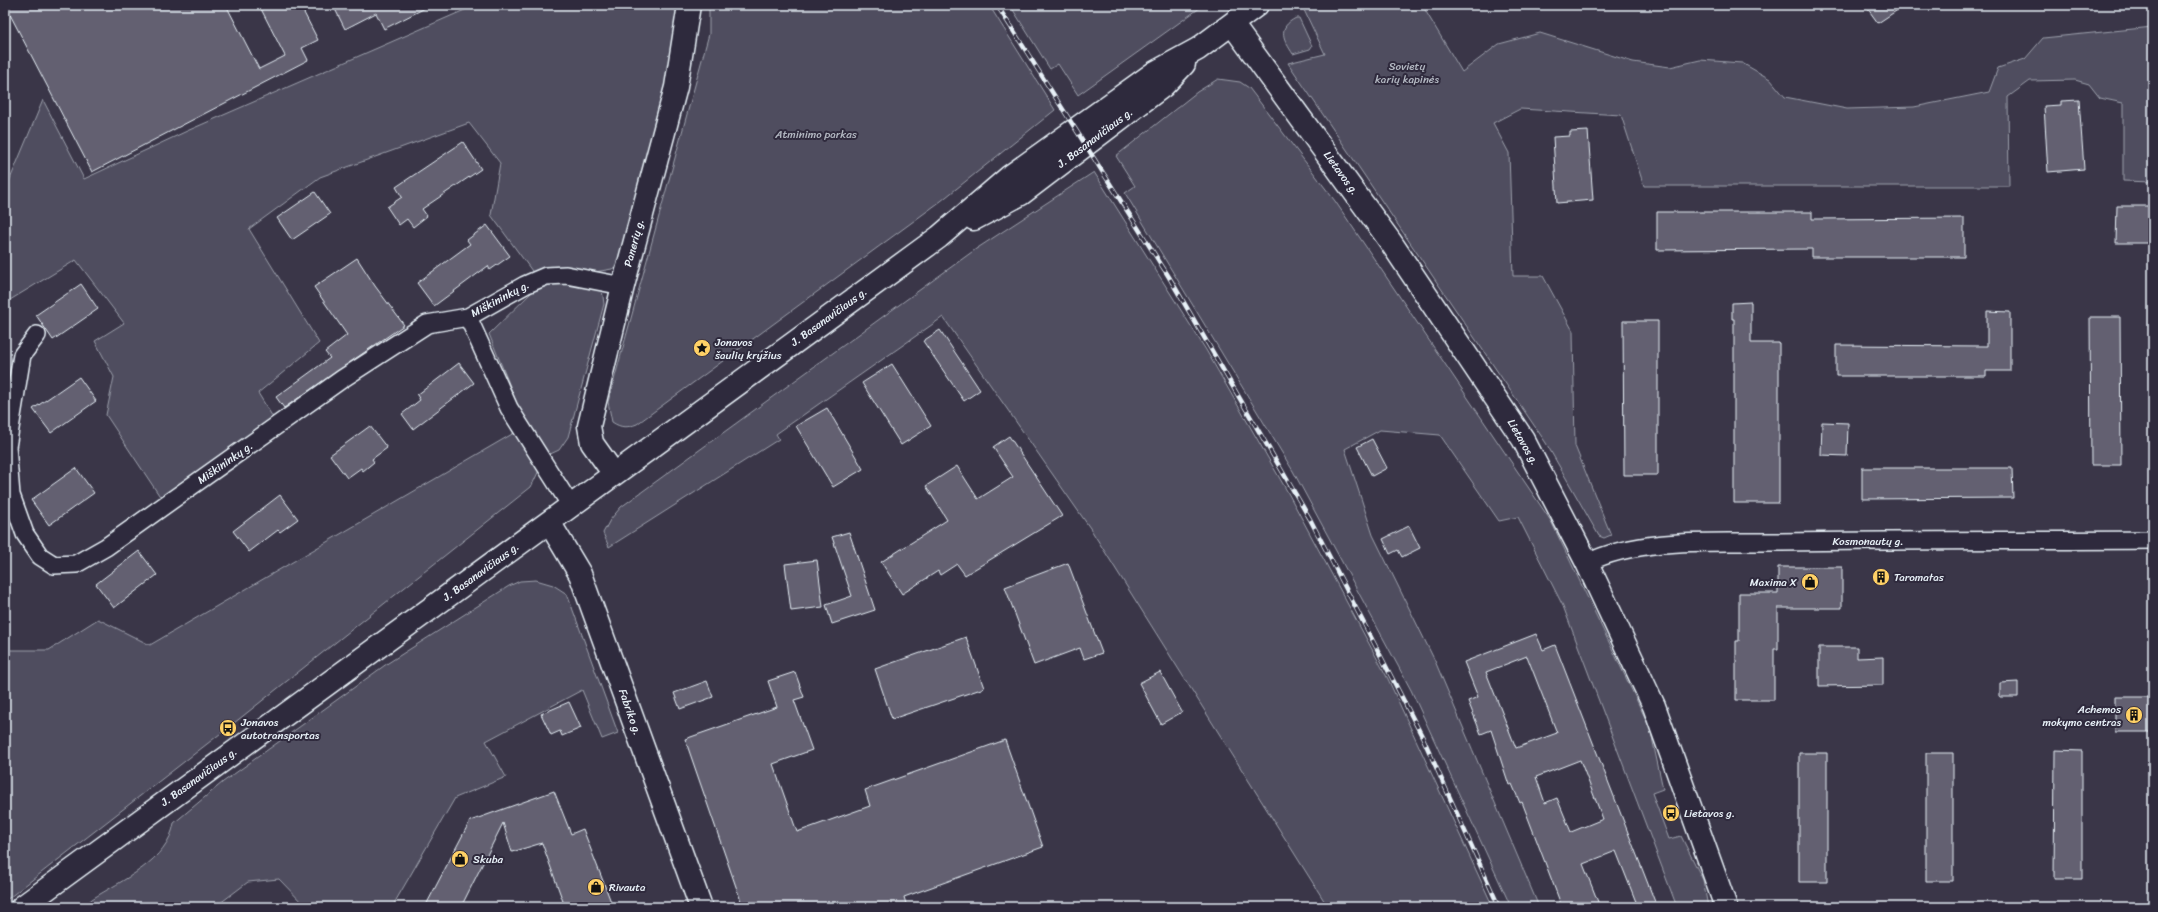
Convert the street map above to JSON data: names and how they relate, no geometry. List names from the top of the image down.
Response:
{
  "streets": {
    "main road": [
      "J. Basanavičiaus g.",
      "Lietavos g.",
      "Panerių g.",
      "Fabriko g."
    ],
    "street": ["Miškininkų g.", "Kosmonautų g."]
  },
  "crossings": [
    ["J. Basanavičiaus g.", "Lietavos g."],
    ["J. Basanavičiaus g.", "Panerių g."],
    ["J. Basanavičiaus g.", "Fabriko g."],
    ["Lietavos g.", "Kosmonautų g."],
    ["Panerių g.", "Miškininkų g."]
  ],
  "parks": ["Sovietų karių kapinės", "Atminimo parkas"],
  "places": {
    "place": ["Jonavos šaulių kryžius"],
    "building": ["Taromatas", "Achemos mokymo centras"],
    "shop": ["Maxima X", "Skuba", "Rivauta"],
    "bus stop": ["Jonavos autotransportas", "Lietavos g."]
  }
}
